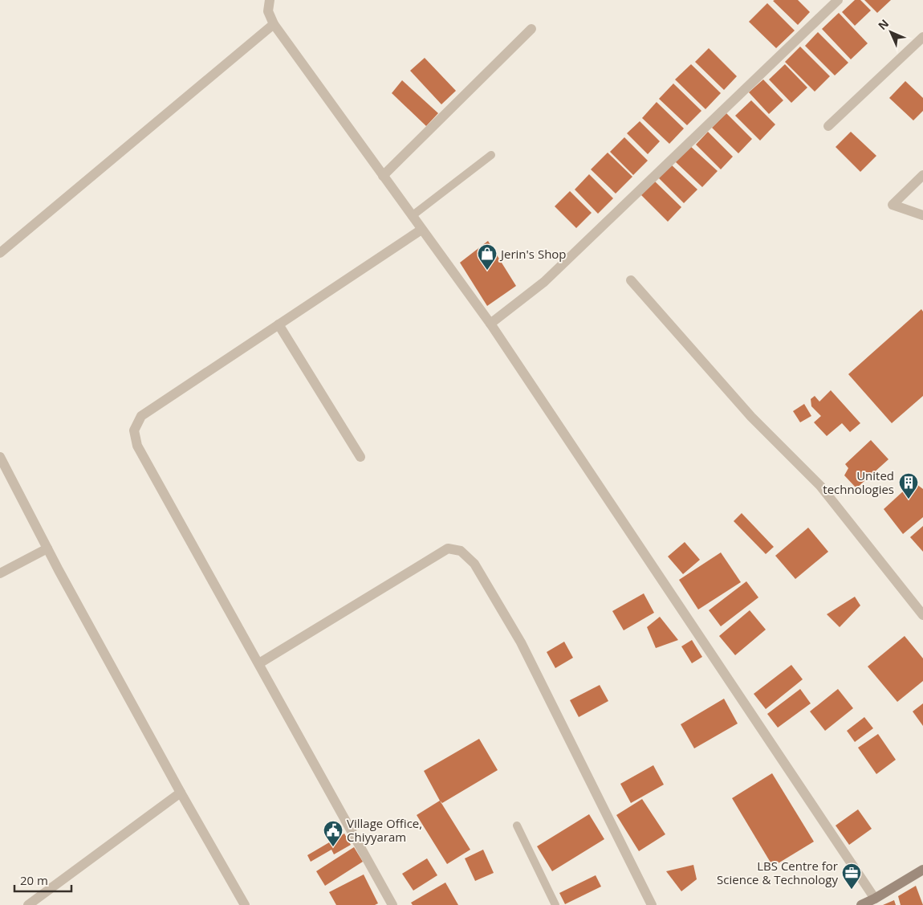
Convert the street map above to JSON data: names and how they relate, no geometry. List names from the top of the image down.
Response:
{
  "places": {
    "shop": ["Jerin's Shop"],
    "building": ["United technologies"],
    "public building": ["Village Office, Chiyyaram"],
    "office": ["LBS Centre for Science & Technology"]
  },
  "scale_bar": "20 m",
  "north": "top left"
}
